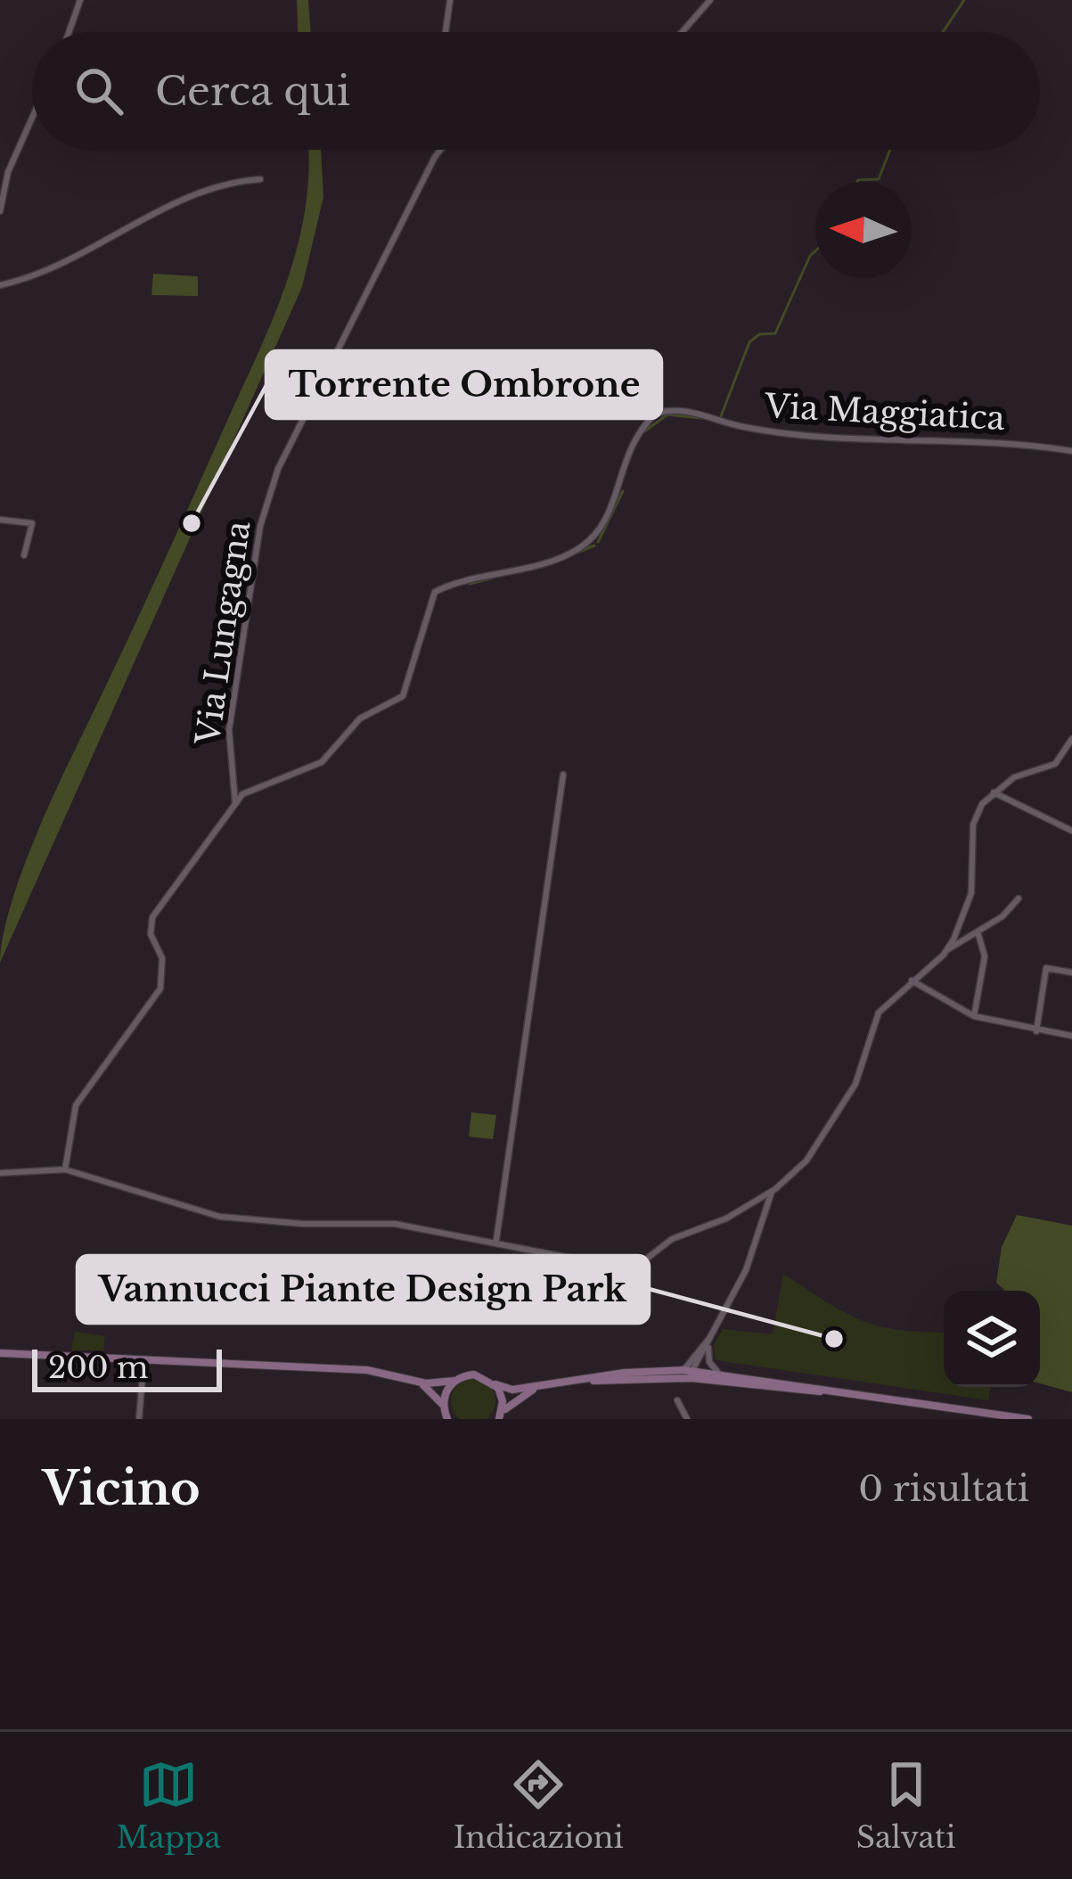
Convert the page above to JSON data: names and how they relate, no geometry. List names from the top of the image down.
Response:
{
  "streets": {
    "street": ["Via Maggiatica", "Via Lungagna"]
  },
  "crossings": [
    ["Via Maggiatica", "Via Lungagna"]
  ],
  "places": ["Torrente Ombrone", "Vannucci Piante Design Park"],
  "scale_bar": "200 m",
  "north": "left",
  "page": {
    "search": "Cerca qui",
    "scale": "200 m",
    "heading": ["Vicino", "0 risultati"],
    "nav": ["Mappa", "Indicazioni", "Salvati"]
  }
}
